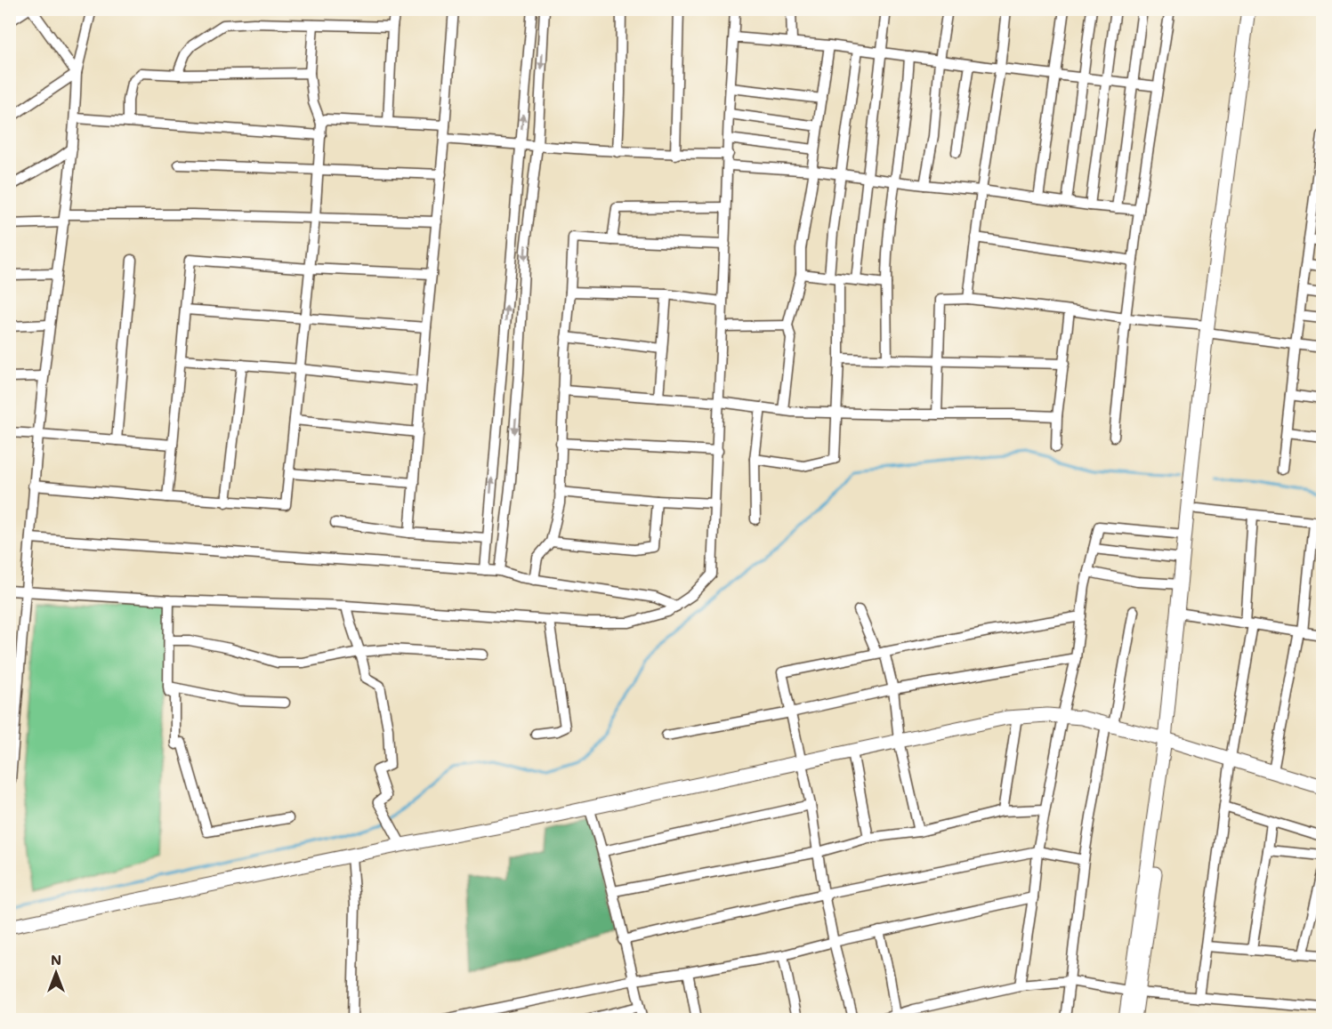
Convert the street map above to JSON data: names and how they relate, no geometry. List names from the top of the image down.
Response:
{
  "north": "top"
}
